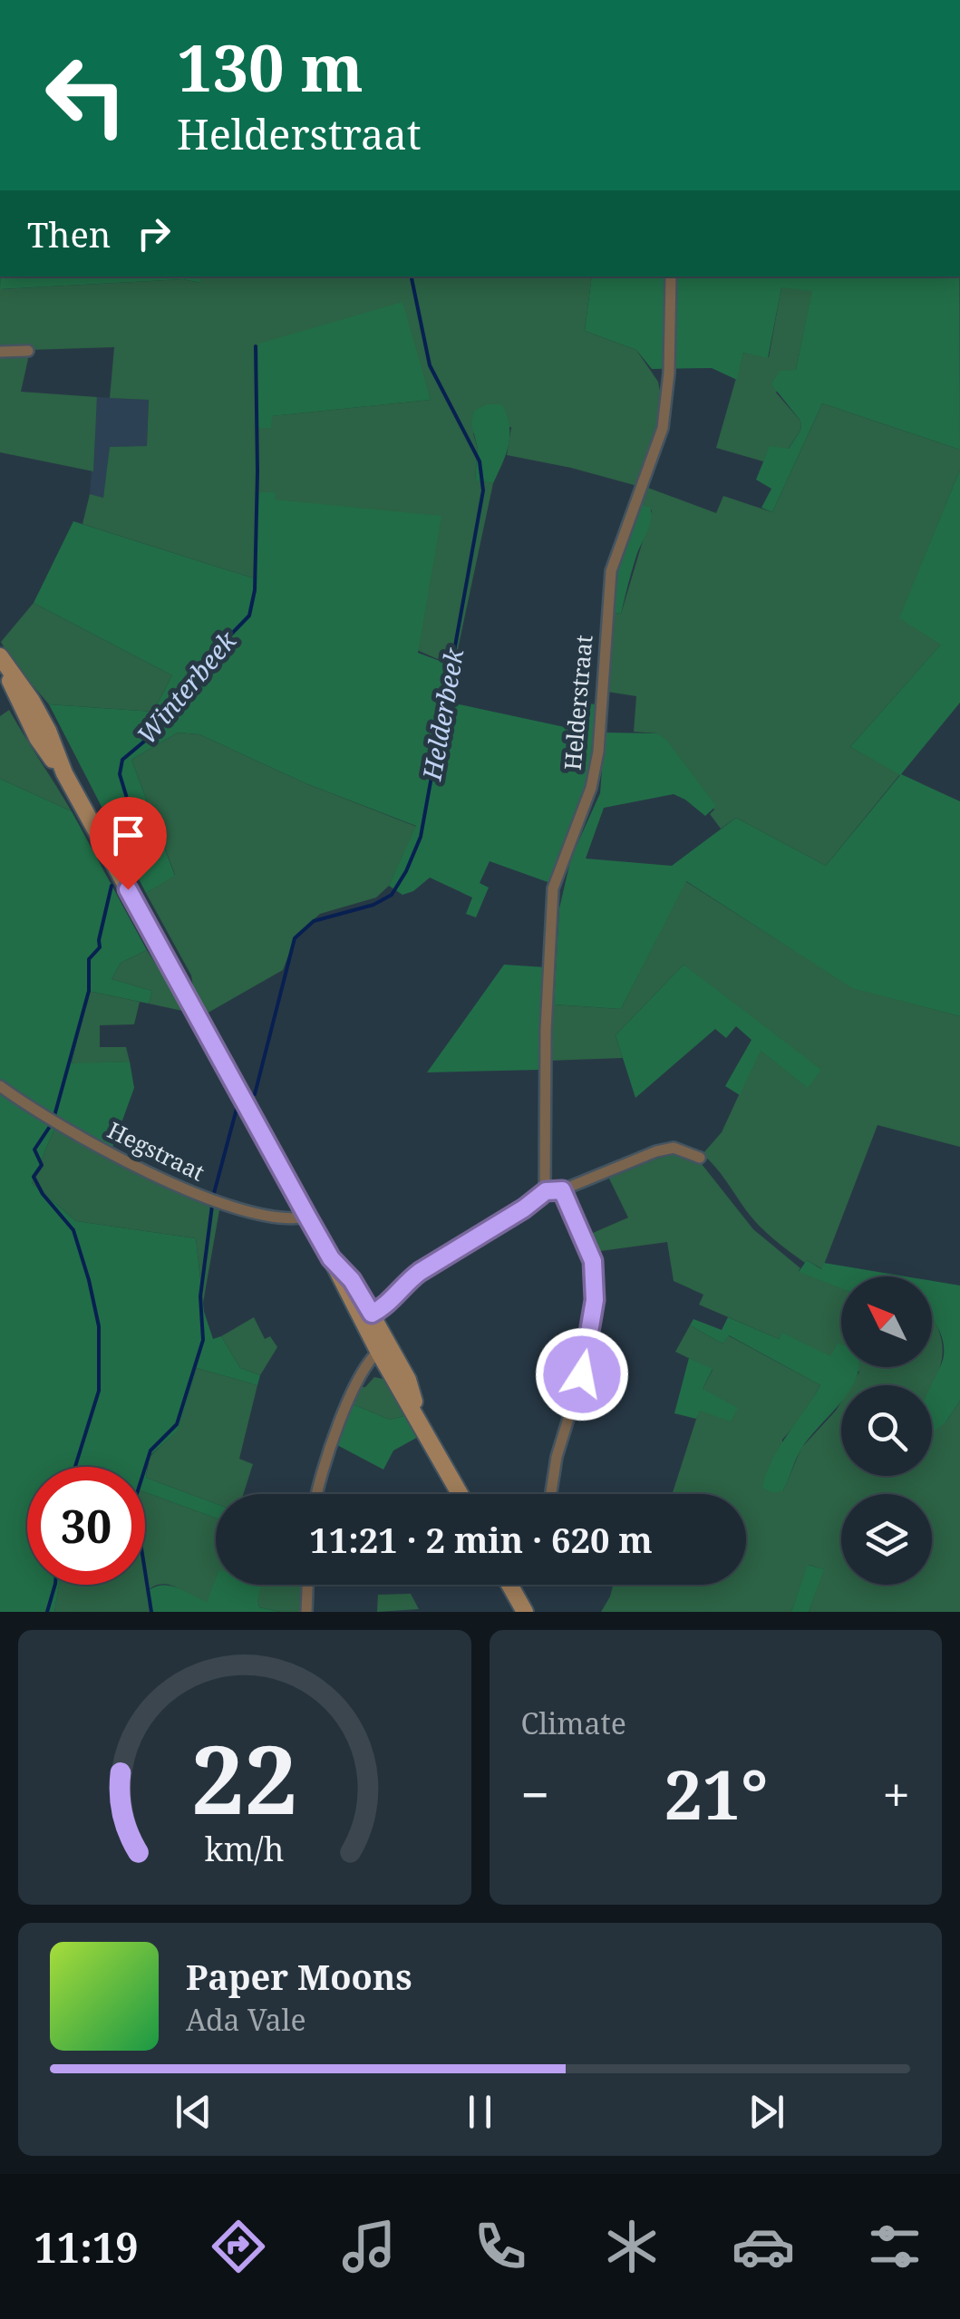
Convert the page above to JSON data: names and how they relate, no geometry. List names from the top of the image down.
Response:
{
  "streets": {
    "street": ["Helderstraat", "Hegstraat"]
  },
  "water": ["Winterbeek", "Helderbeek"],
  "north": "top left",
  "page": {
    "turn": ["130 m", "Helderstraat"],
    "then": "Then",
    "limit": "30",
    "trip": "11:21 · 2 min · 620 m",
    "tile": "Climate",
    "heat": ["−", "21°", "+"],
    "song": ["Paper Moons", "Ada Vale"],
    "tabs": "11:19",
    "gauge": ["22", "km/h"]
  }
}
